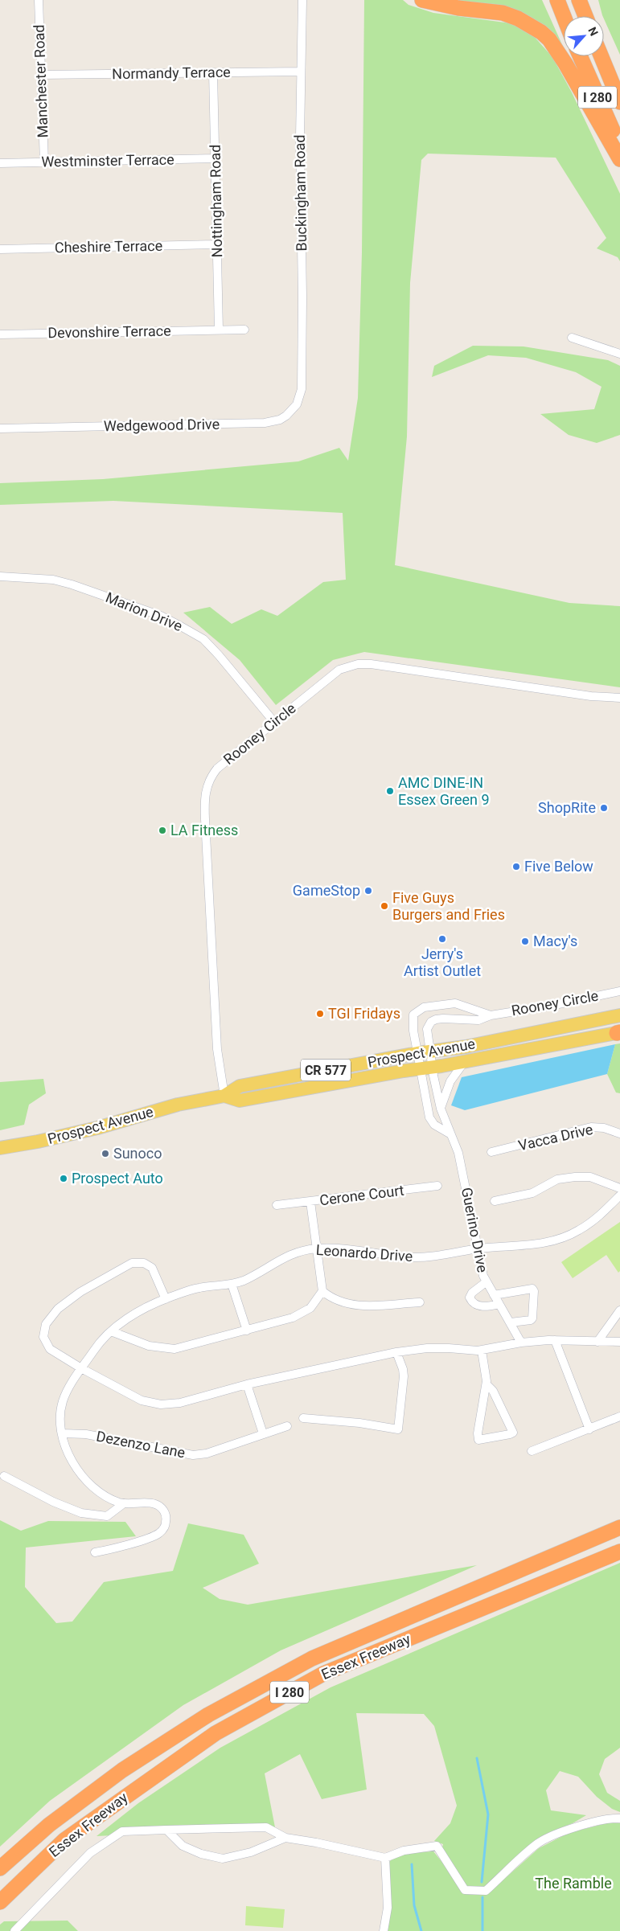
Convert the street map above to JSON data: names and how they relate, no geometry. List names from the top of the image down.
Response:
{
  "streets": {
    "highway": ["I 280", "Essex Freeway"],
    "main road": ["Prospect Avenue", "CR 577"],
    "street": [
      "Normandy Terrace",
      "Manchester Road",
      "Westminster Terrace",
      "Buckingham Road",
      "Nottingham Road",
      "Cheshire Terrace",
      "Devonshire Terrace",
      "Wedgewood Drive",
      "Marion Drive",
      "Rooney Circle",
      "Vacca Drive",
      "Cerone Court",
      "Guerino Drive",
      "Leonardo Drive",
      "Dezenzo Lane"
    ]
  },
  "crossings": [
    ["Normandy Terrace", "Manchester Road"],
    ["Normandy Terrace", "Buckingham Road"],
    ["Normandy Terrace", "Nottingham Road"],
    ["Manchester Road", "Westminster Terrace"],
    ["Westminster Terrace", "Nottingham Road"],
    ["Buckingham Road", "Wedgewood Drive"],
    ["Nottingham Road", "Cheshire Terrace"],
    ["Nottingham Road", "Devonshire Terrace"],
    ["Marion Drive", "Rooney Circle"],
    ["Rooney Circle", "Prospect Avenue"],
    ["Rooney Circle", "Guerino Drive"],
    ["Prospect Avenue", "Guerino Drive"],
    ["Cerone Court", "Leonardo Drive"],
    ["Guerino Drive", "Leonardo Drive"],
    ["Leonardo Drive", "Dezenzo Lane"]
  ],
  "parks": ["The Ramble"],
  "places": [
    "AMC DINE-IN Essex Green 9",
    "ShopRite",
    "LA Fitness",
    "Five Below",
    "GameStop",
    "Five Guys Burgers and Fries",
    "Jerry's Artist Outlet",
    "Macy's",
    "TGI Fridays",
    "Sunoco",
    "Prospect Auto"
  ],
  "north": "top right"
}
